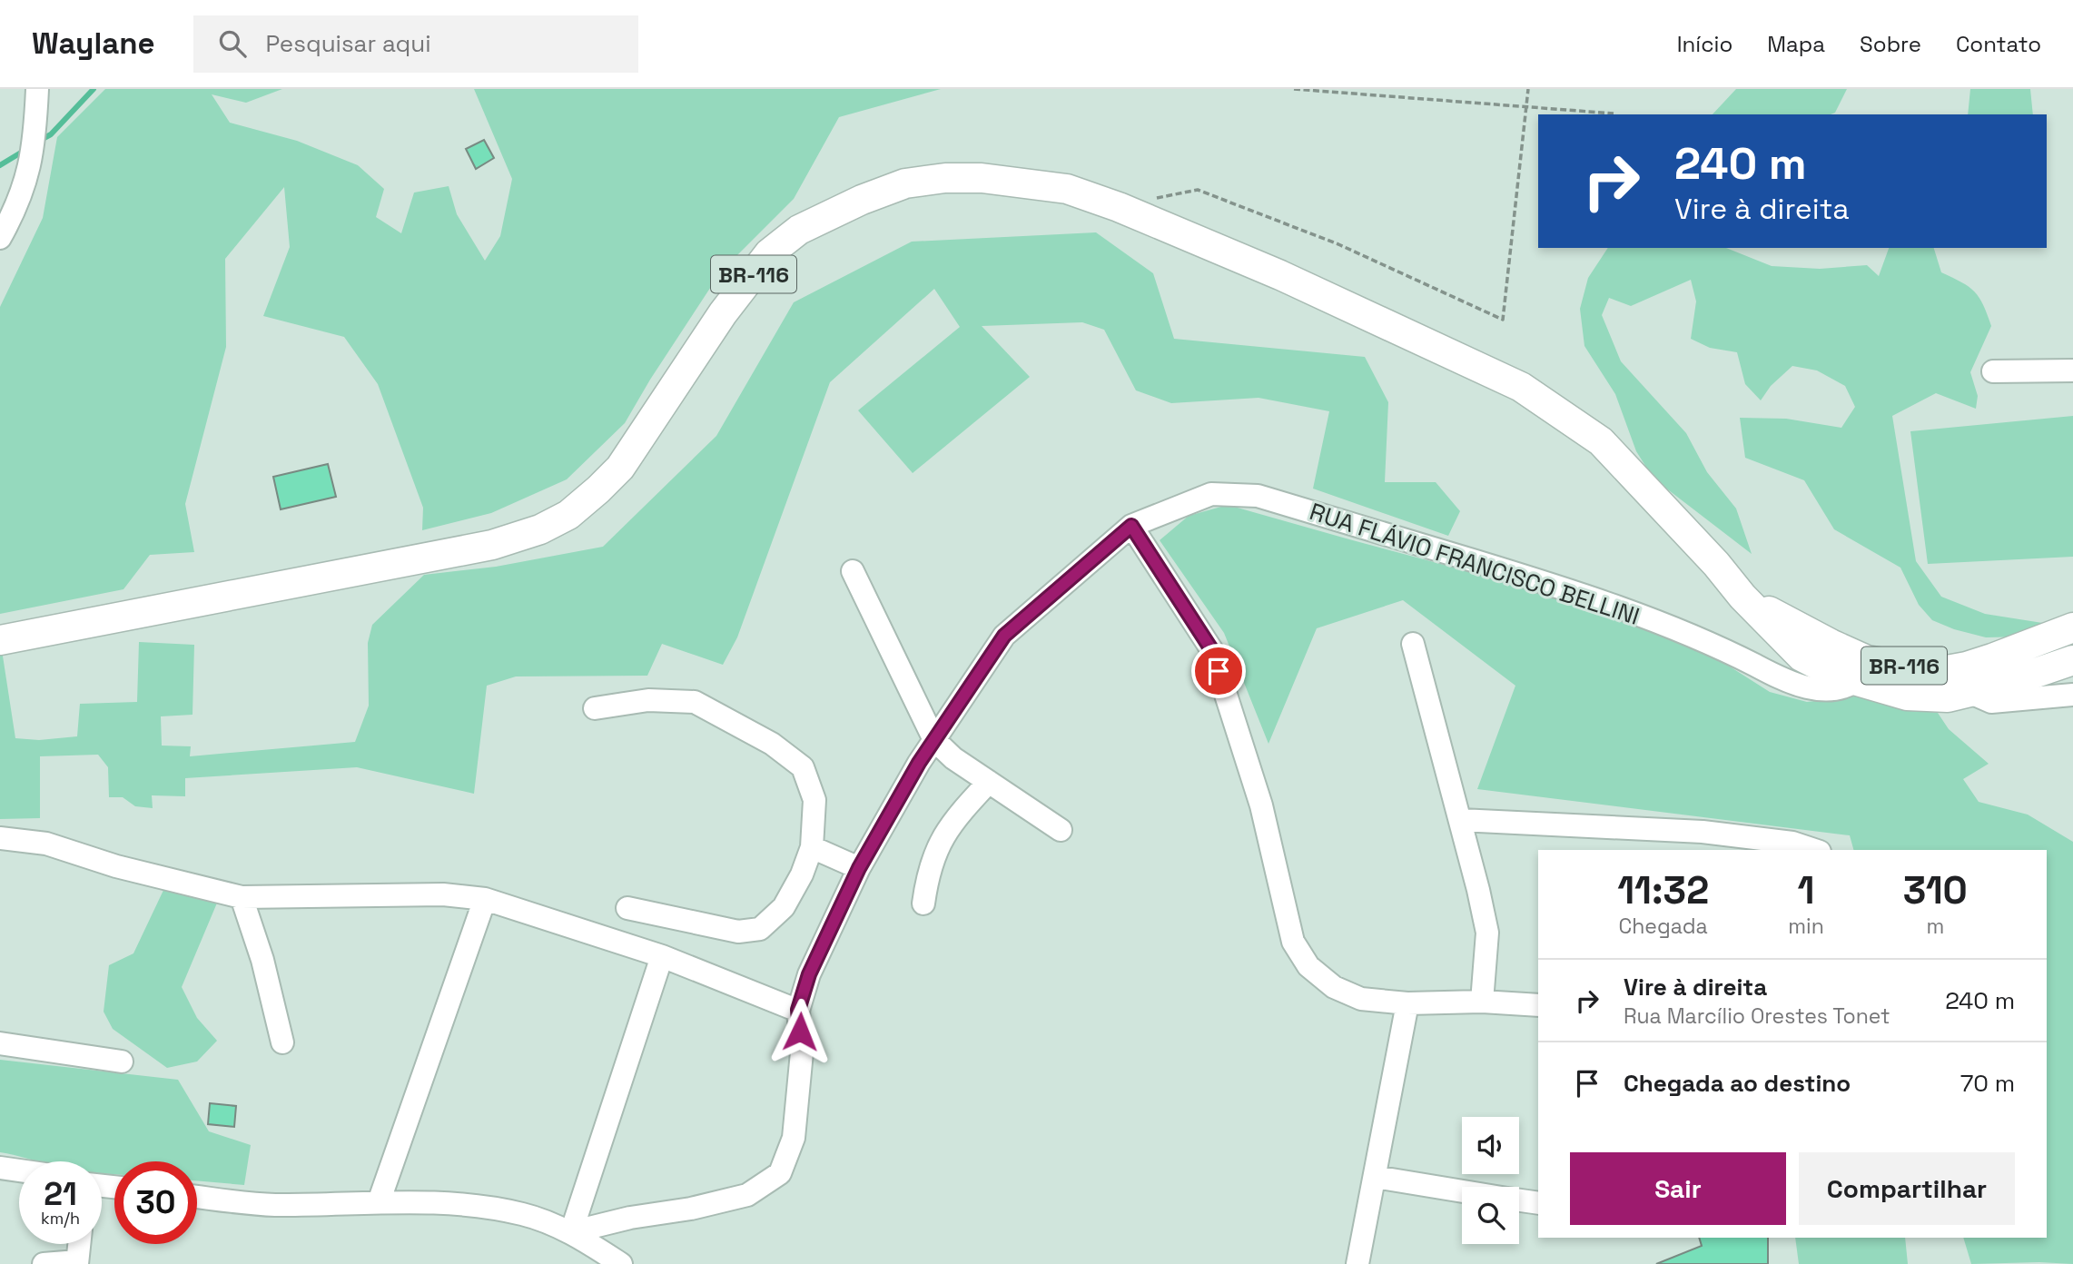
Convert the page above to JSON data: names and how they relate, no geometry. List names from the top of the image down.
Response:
{
  "streets": {
    "main road": ["BR-116"],
    "street": ["RUA FLÁVIO FRANCISCO BELLINI"]
  },
  "crossings": [
    ["BR-116", "RUA FLÁVIO FRANCISCO BELLINI"]
  ],
  "page": {
    "header": "Waylane",
    "search": "Pesquisar aqui",
    "nav": [
      "Início",
      "Mapa",
      "Sobre",
      "Contato"
    ],
    "turn": ["240 m", "Vire à direita"],
    "eta": [
      "11:32",
      "Chegada",
      "1",
      "min",
      "310",
      "m"
    ],
    "list": [
      {
        "name": "Vire à direita",
        "note": "Rua Marcílio Orestes Tonet",
        "value": "240 m"
      },
      {
        "name": "Chegada ao destino",
        "value": "70 m"
      }
    ],
    "buttons": ["Sair", "Compartilhar"],
    "speed": "21 km/h",
    "limit": "30"
  }
}
